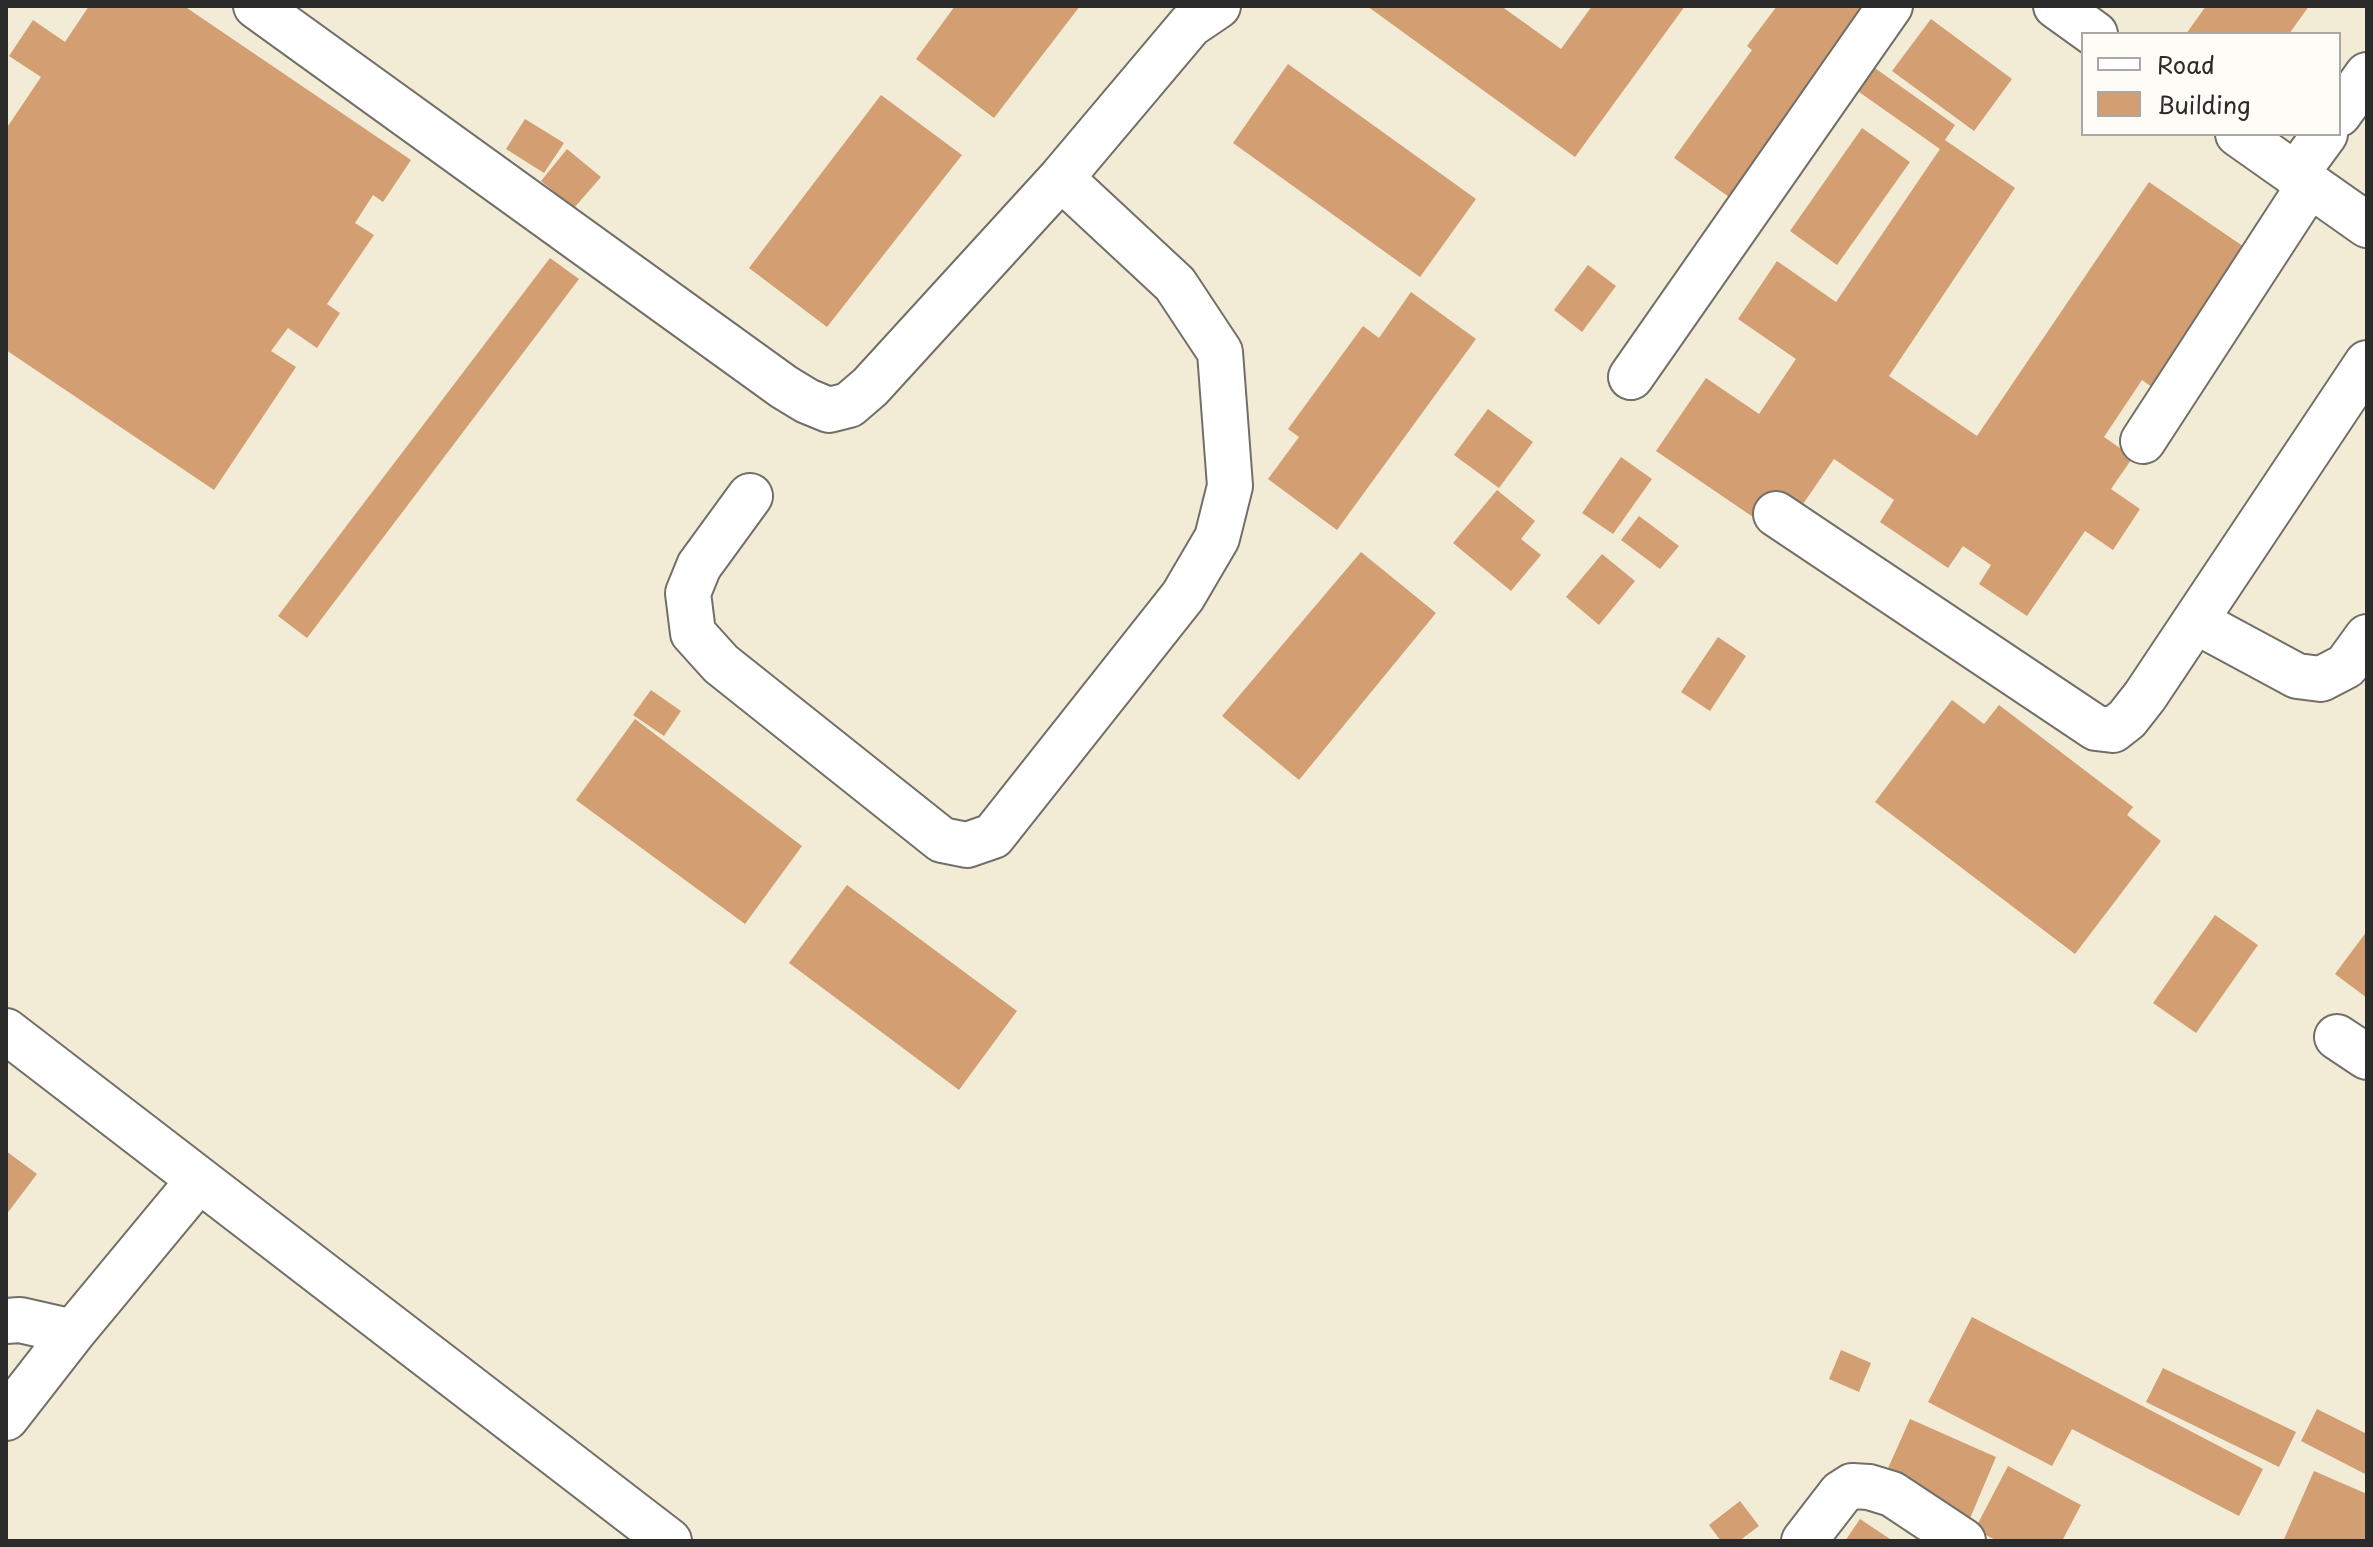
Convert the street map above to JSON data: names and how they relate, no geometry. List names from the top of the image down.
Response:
{
  "legend": ["Road", "Building"]
}
